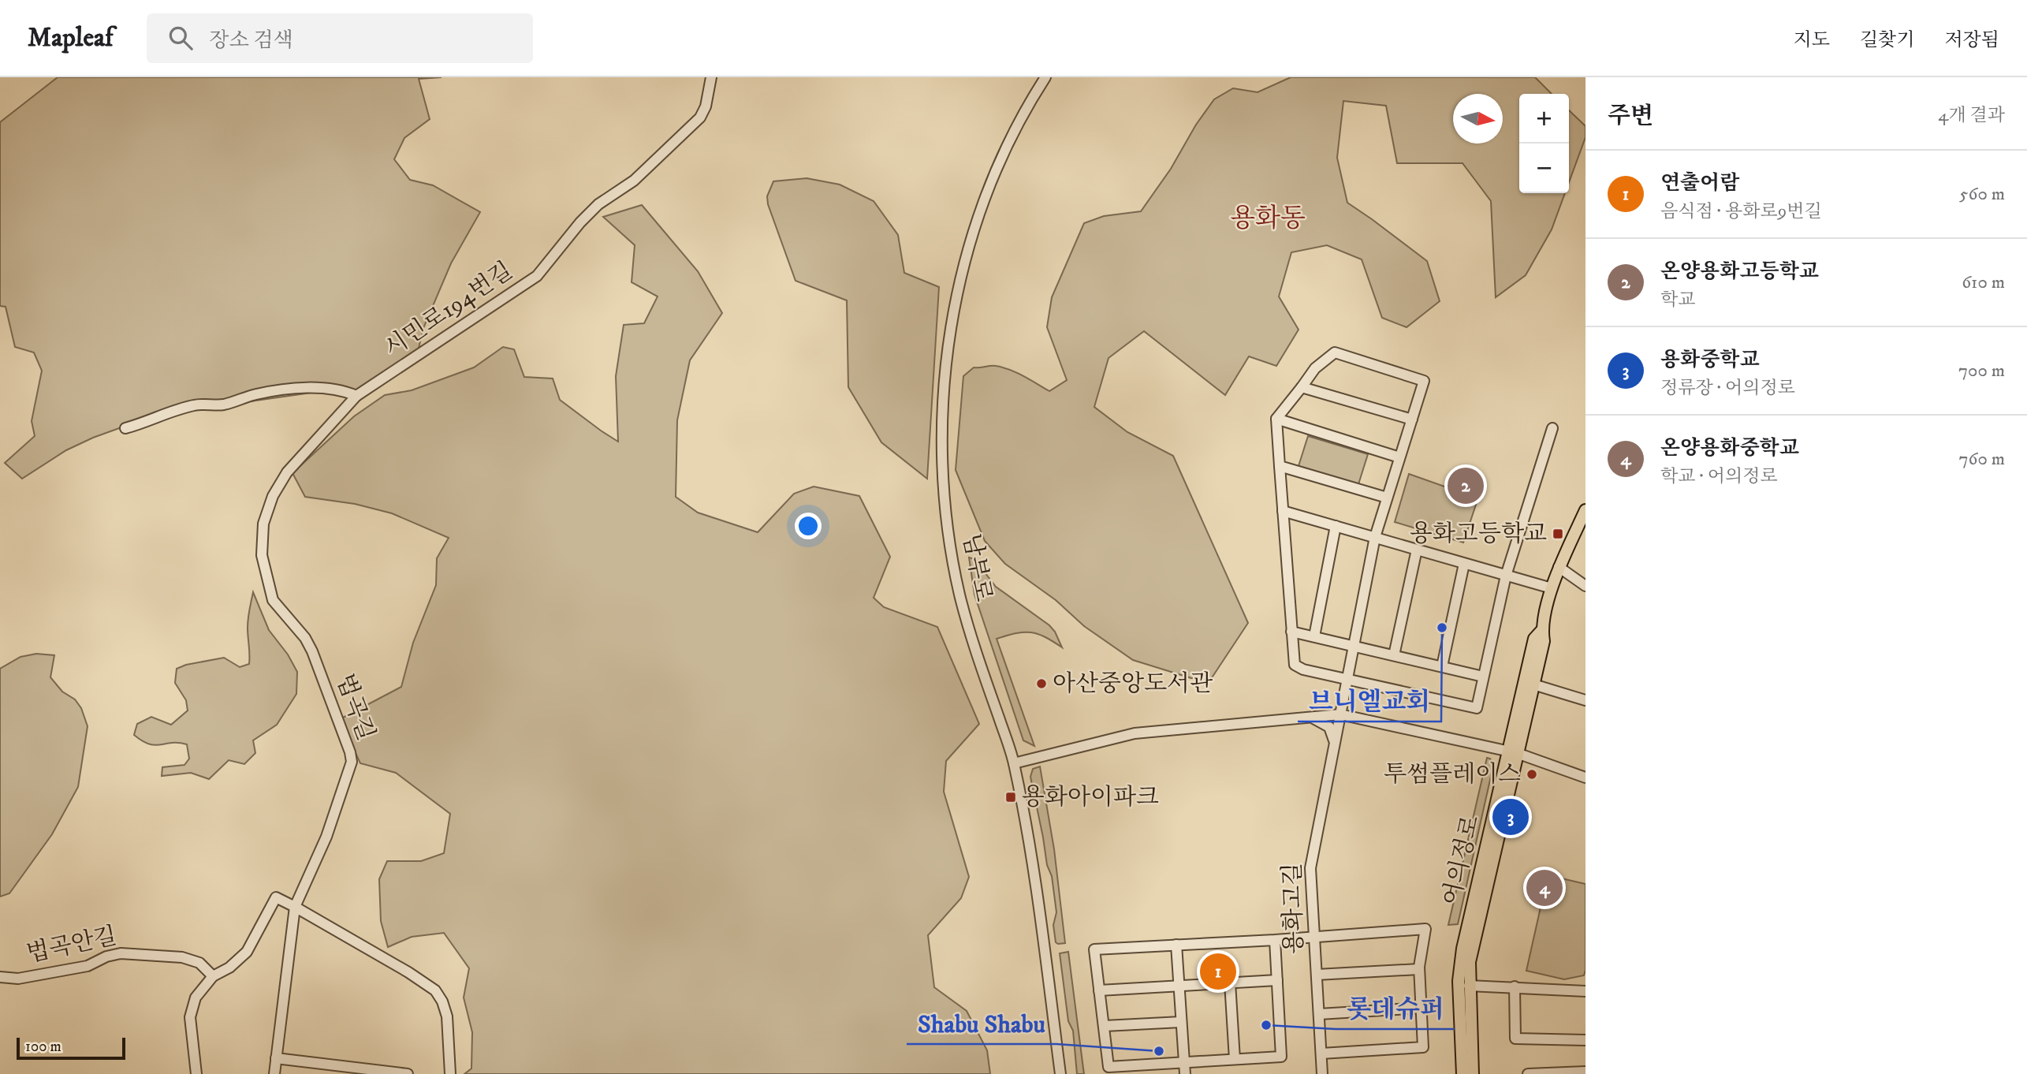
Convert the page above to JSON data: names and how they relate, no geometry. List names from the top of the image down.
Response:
{
  "streets": {
    "main road": ["어의정로"],
    "street": [
      "시민로194번길",
      "남부로",
      "법곡길",
      "용화고길",
      "법곡안길"
    ]
  },
  "crossings": [
    ["시민로194번길", "법곡길"]
  ],
  "districts": ["용화동"],
  "places": {
    "transit": ["용화고등학교", "용화아이파크"],
    "other": [
      "브니엘교회",
      "아산중앙도서관",
      "투썸플레이스",
      "롯데슈퍼",
      "Shabu Shabu"
    ]
  },
  "scale_bar": "100 m",
  "north": "right",
  "page": {
    "header": "Mapleaf",
    "search": "장소 검색",
    "nav": ["지도", "길찾기", "저장됨"],
    "heading": ["주변", "4개 결과"],
    "map_buttons": ["+", "−"],
    "list": [
      {
        "mark": "1",
        "name": "연출어람",
        "note": "음식점 · 용화로9번길",
        "value": "560 m"
      },
      {
        "mark": "2",
        "name": "온양용화고등학교",
        "note": "학교",
        "value": "610 m"
      },
      {
        "mark": "3",
        "name": "용화중학교",
        "note": "정류장 · 어의정로",
        "value": "700 m"
      },
      {
        "mark": "4",
        "name": "온양용화중학교",
        "note": "학교 · 어의정로",
        "value": "760 m"
      }
    ],
    "pins": [
      "2",
      "3",
      "4",
      "1"
    ],
    "scale": "100 m"
  }
}
